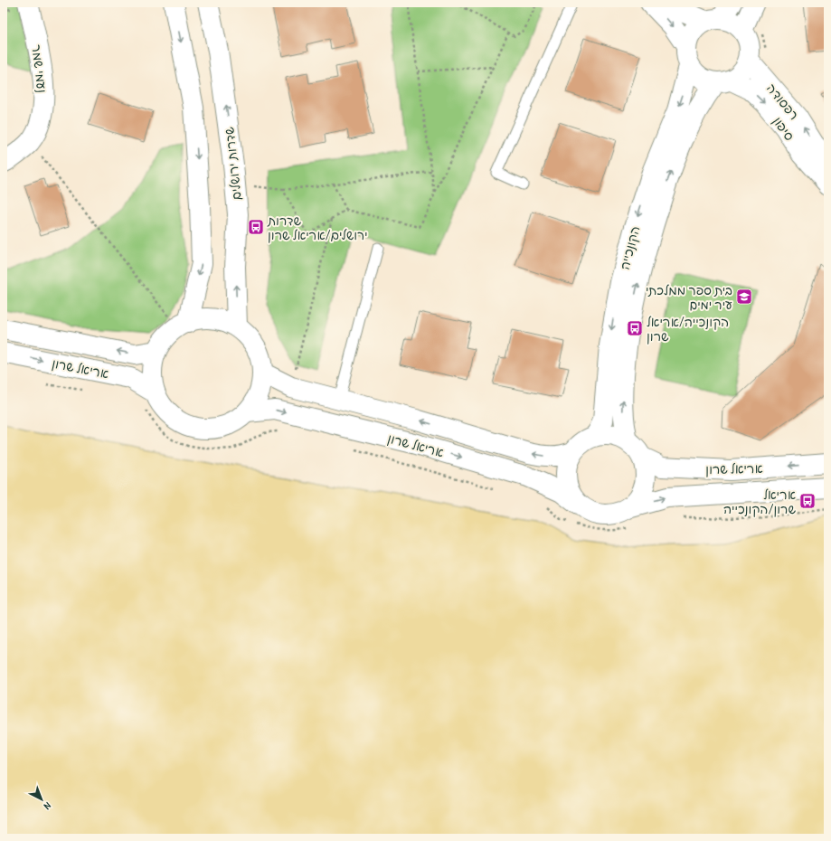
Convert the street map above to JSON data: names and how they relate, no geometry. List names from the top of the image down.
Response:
{
  "streets": {
    "street": [
      "נעמי שמר",
      "רפסודה",
      "סיפון",
      "שדרות ירושלים",
      "הקונכייה",
      "אריאל שרון"
    ]
  },
  "crossings": [
    ["רפסודה", "סיפון"],
    ["רפסודה", "הקונכייה"],
    ["סיפון", "הקונכייה"],
    ["שדרות ירושלים", "אריאל שרון"],
    ["הקונכייה", "אריאל שרון"]
  ],
  "one_way": ["רפסודה", "סיפון"],
  "places": {
    "bus stop": ["שדרות ירושלים/אריאל שרון", "הקונכייה/אריאל שרון", "אריאל שרון/הקונכייה"],
    "school or university": ["בית ספר ממלכתי עיר ימים"]
  },
  "north": "bottom right"
}
